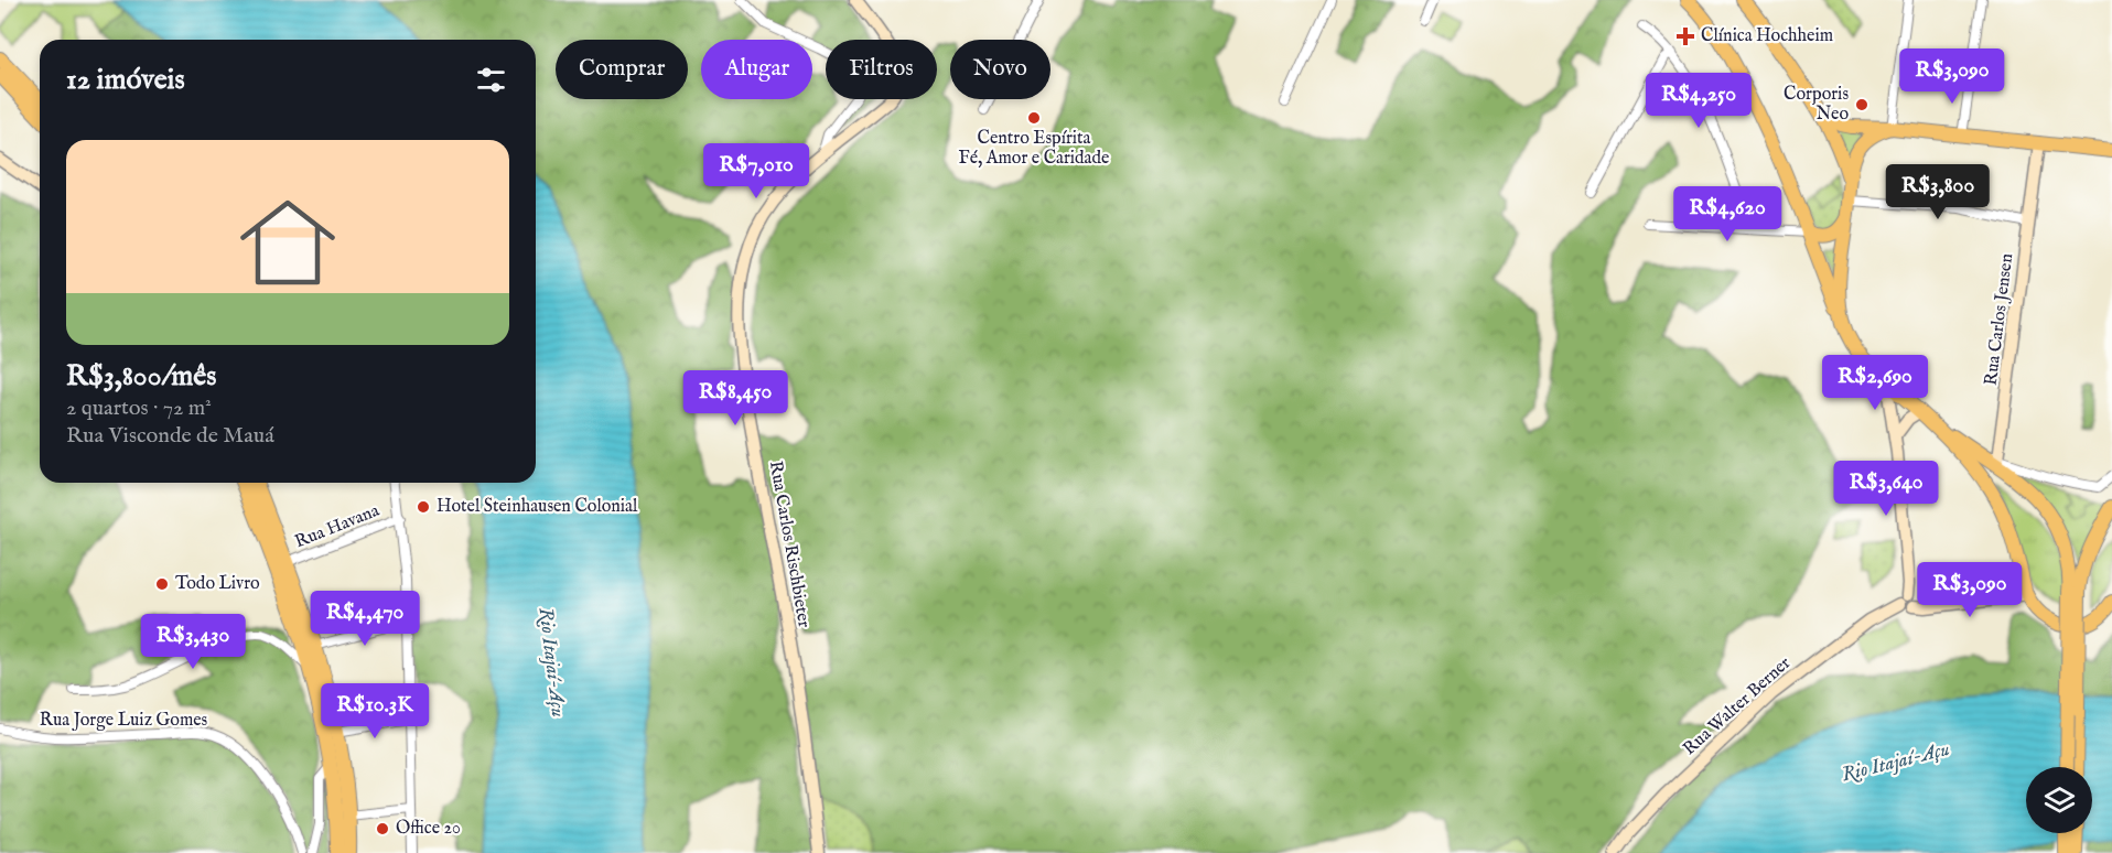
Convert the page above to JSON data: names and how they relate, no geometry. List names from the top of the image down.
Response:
{
  "streets": {
    "street": [
      "Rua Carlos Jensen",
      "Rua Havana",
      "Rua Carlos Rischbieter",
      "Rua Walter Berner",
      "Rua Jorge Luiz Gomes"
    ]
  },
  "water": ["Rio Itajaí-Açu"],
  "places": {
    "health": ["Clínica Hochheim"],
    "other": [
      "Corporis Neo",
      "Centro Espírita Fé, Amor e Caridade",
      "Hotel Steinhausen Colonial",
      "Todo Livro",
      "Office 20"
    ]
  },
  "page": {
    "chip": [
      "Comprar",
      "Alugar",
      "Filtros",
      "Novo"
    ],
    "heading": "12 imóveis",
    "price": [
      "R$3,090",
      "R$4,250",
      "R$7,010",
      "R$3,800",
      "R$4,620",
      "R$2,690",
      "R$8,450",
      "R$3,640",
      "R$3,090",
      "R$4,470",
      "R$3,430",
      "R$10.3K"
    ],
    "list": [
      {
        "name": "R$3,800/mês",
        "note": "2 quartos · 72 m² · Rua Visconde de Mauá"
      }
    ]
  }
}
